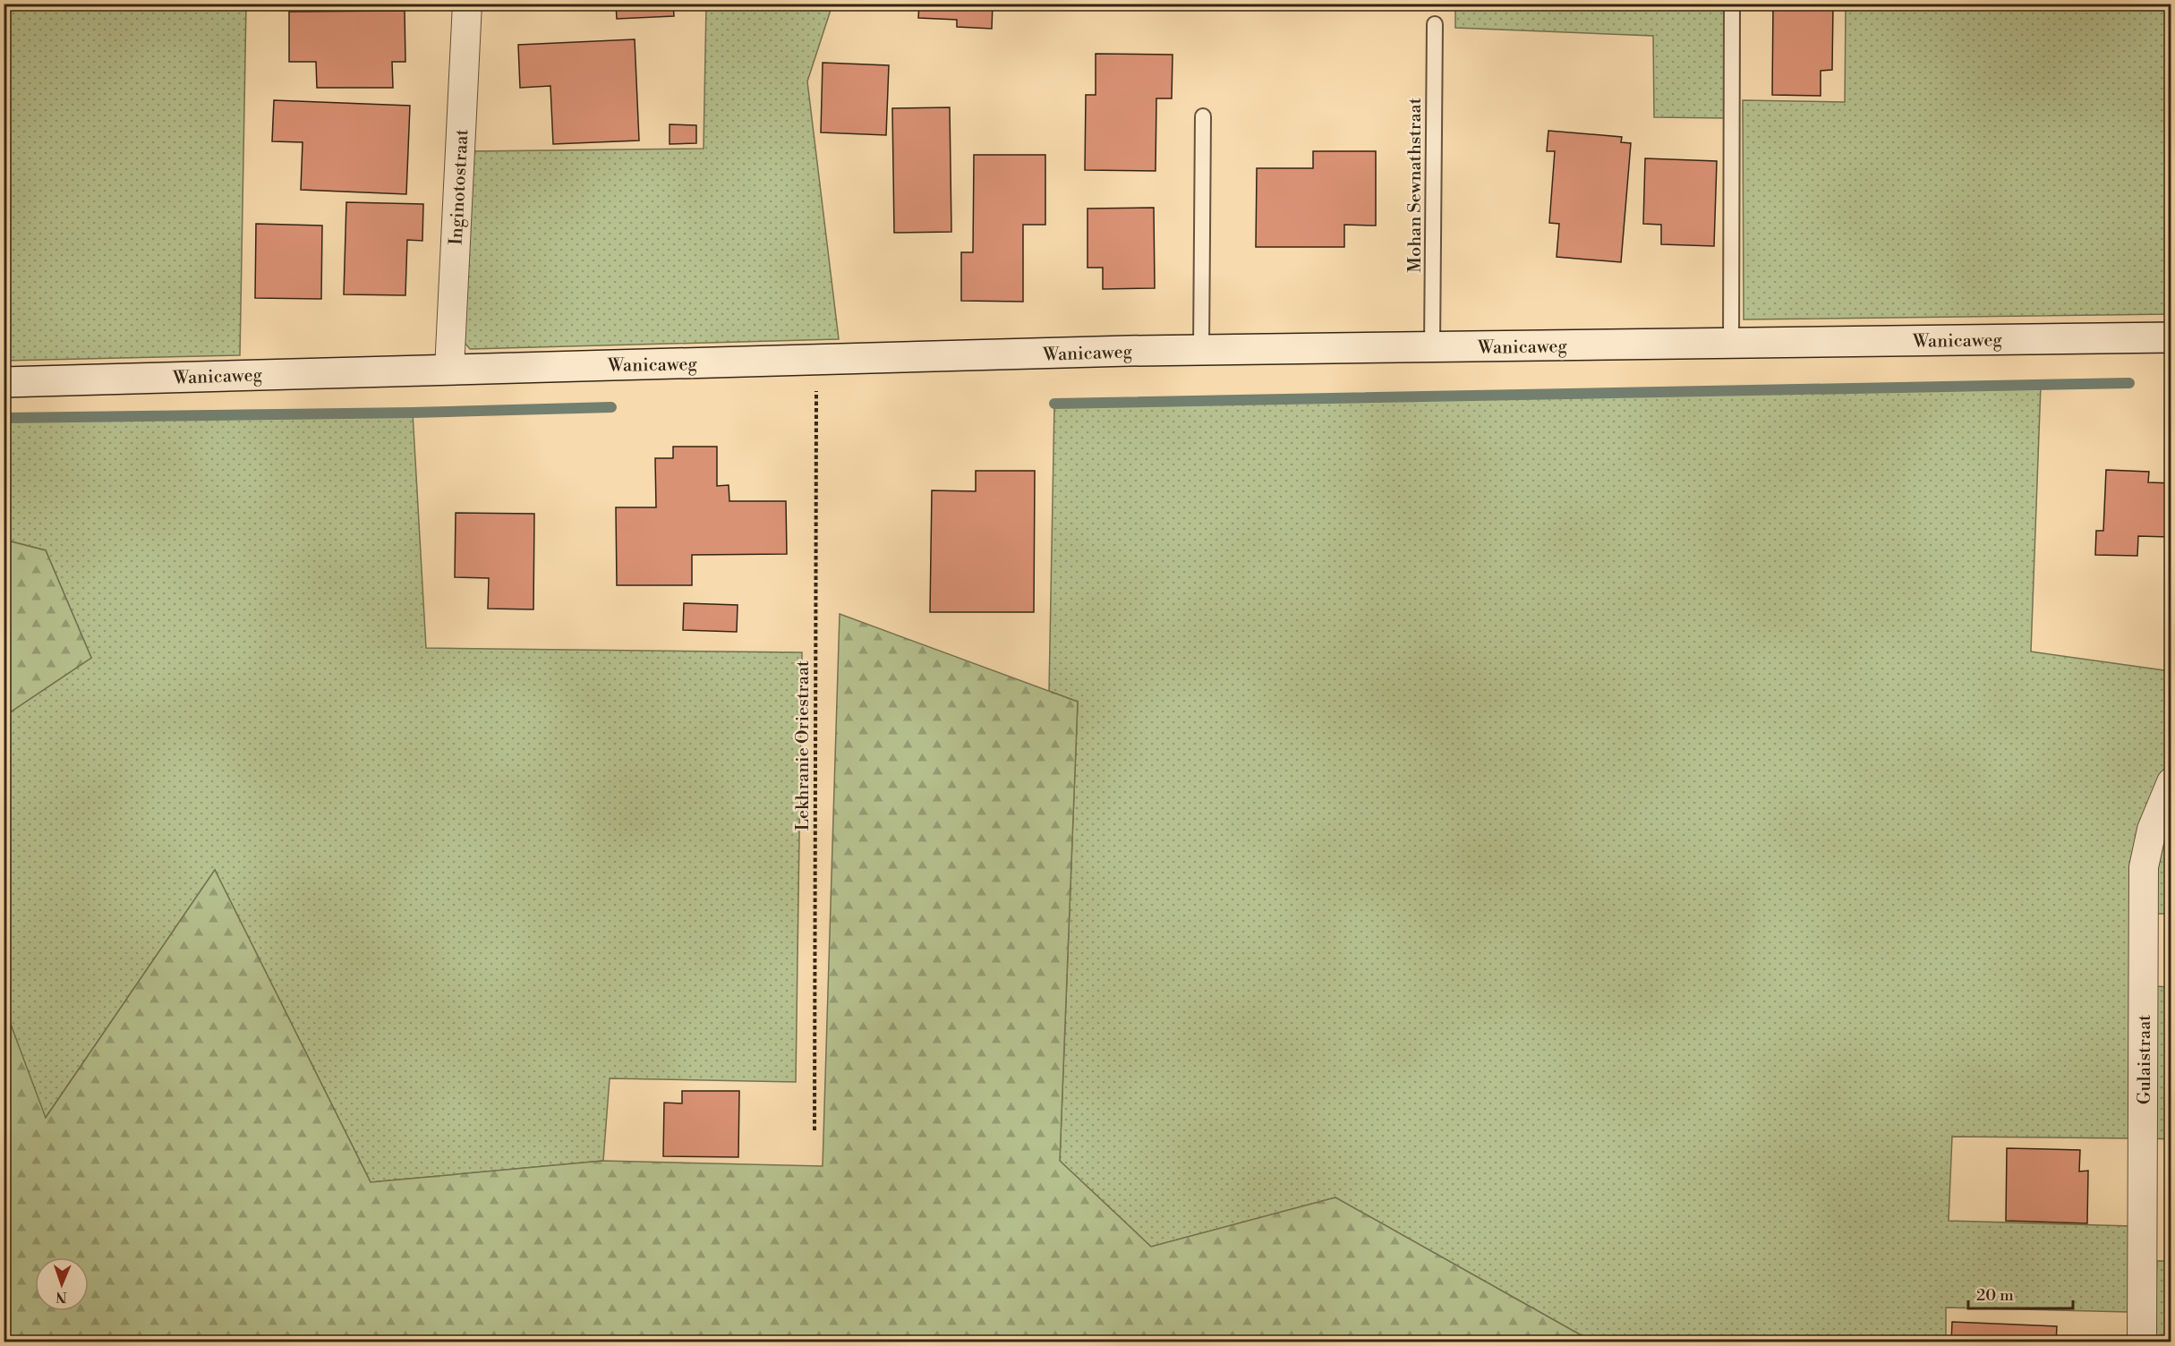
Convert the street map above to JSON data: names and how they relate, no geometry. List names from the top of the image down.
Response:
{
  "streets": {
    "street": ["Inginotostraat", "Wanicaweg", "Gulaistraat"],
    "lane": ["Mohan Sewnathstraat"],
    "path": ["Lekhranie Oriestraat"]
  },
  "crossings": [
    ["Mohan Sewnathstraat", "Wanicaweg"],
    ["Inginotostraat", "Wanicaweg"],
    ["Wanicaweg", "Lekhranie Oriestraat"]
  ],
  "scale_bar": "20 m",
  "north": "bottom"
}
